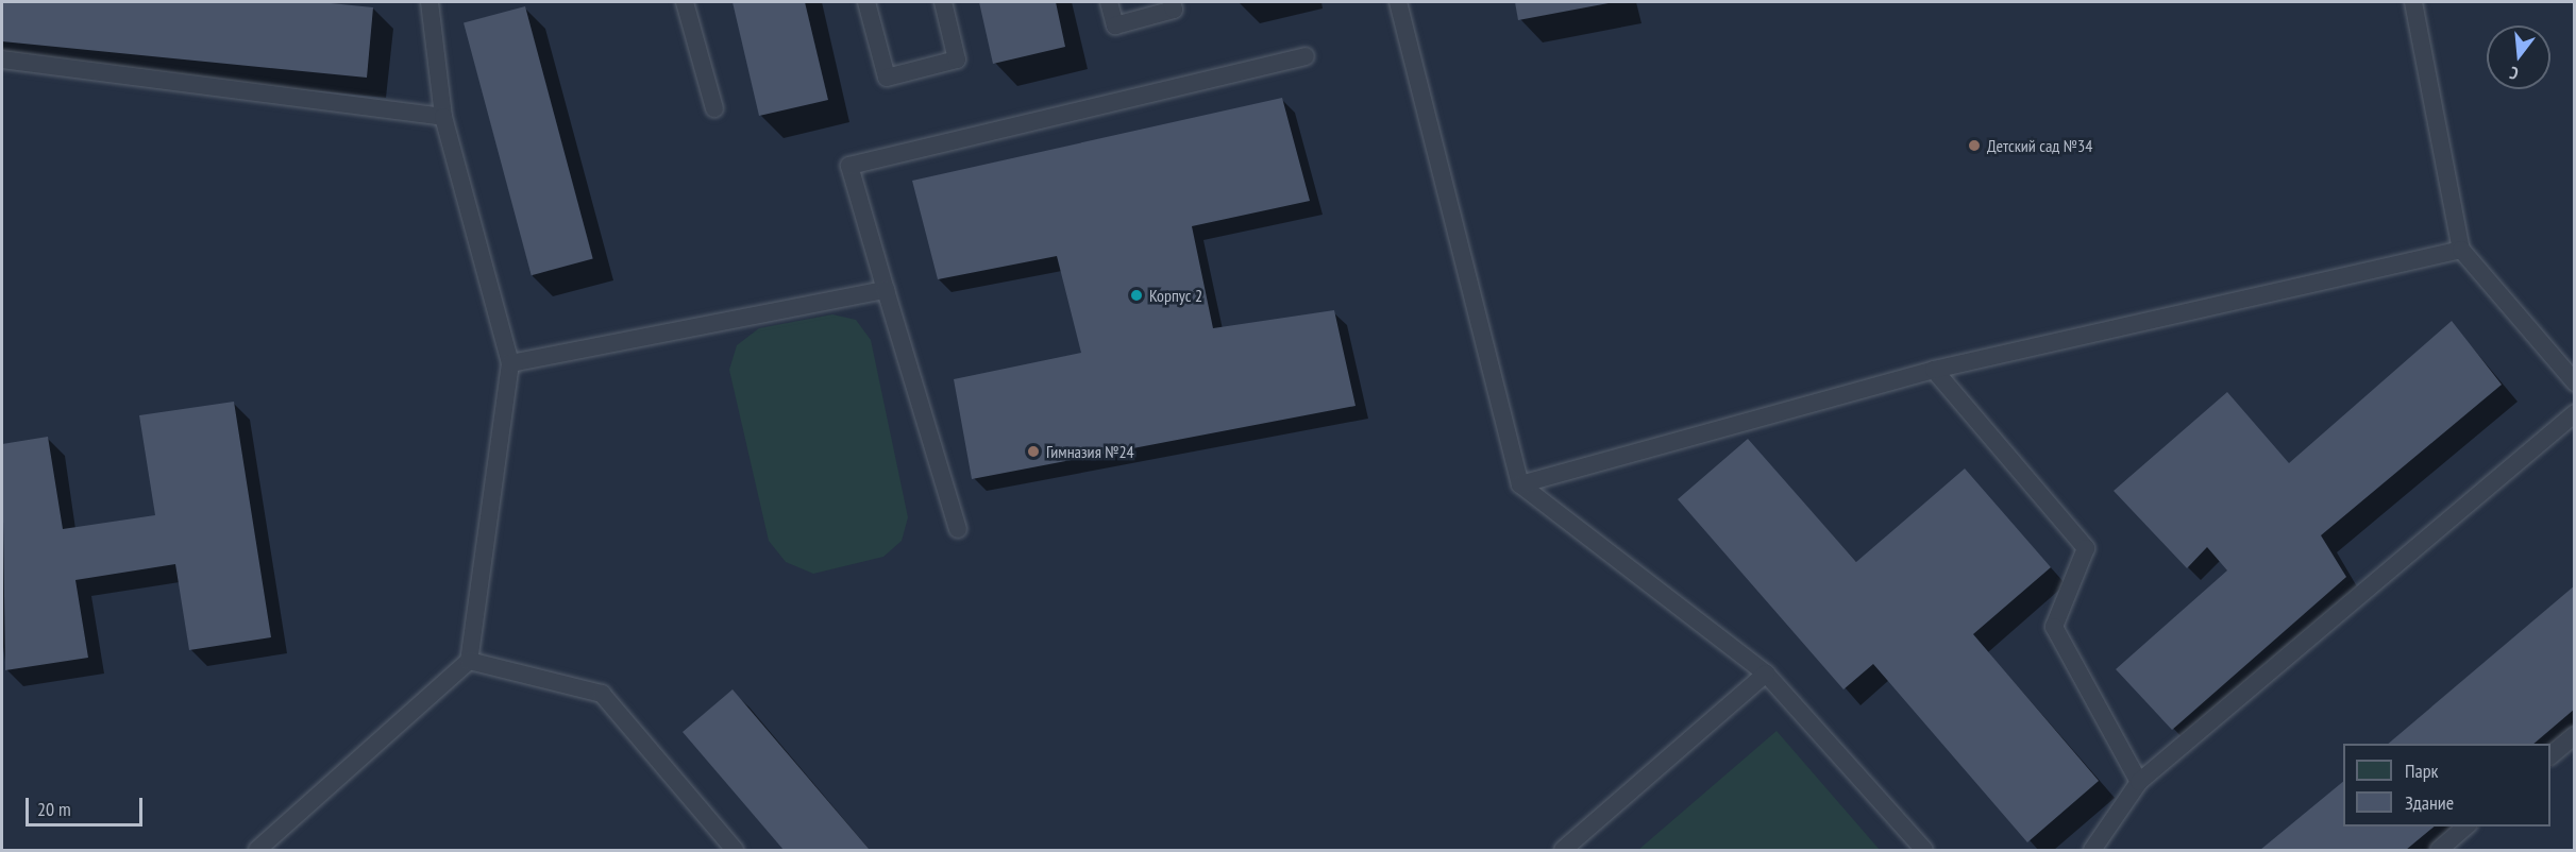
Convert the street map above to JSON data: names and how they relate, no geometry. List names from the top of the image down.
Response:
{
  "places": ["Детский сад №34", "Корпус 2", "Гимназия №24"],
  "legend": ["Парк", "Здание"],
  "scale_bar": "20 m",
  "north": "bottom"
}
